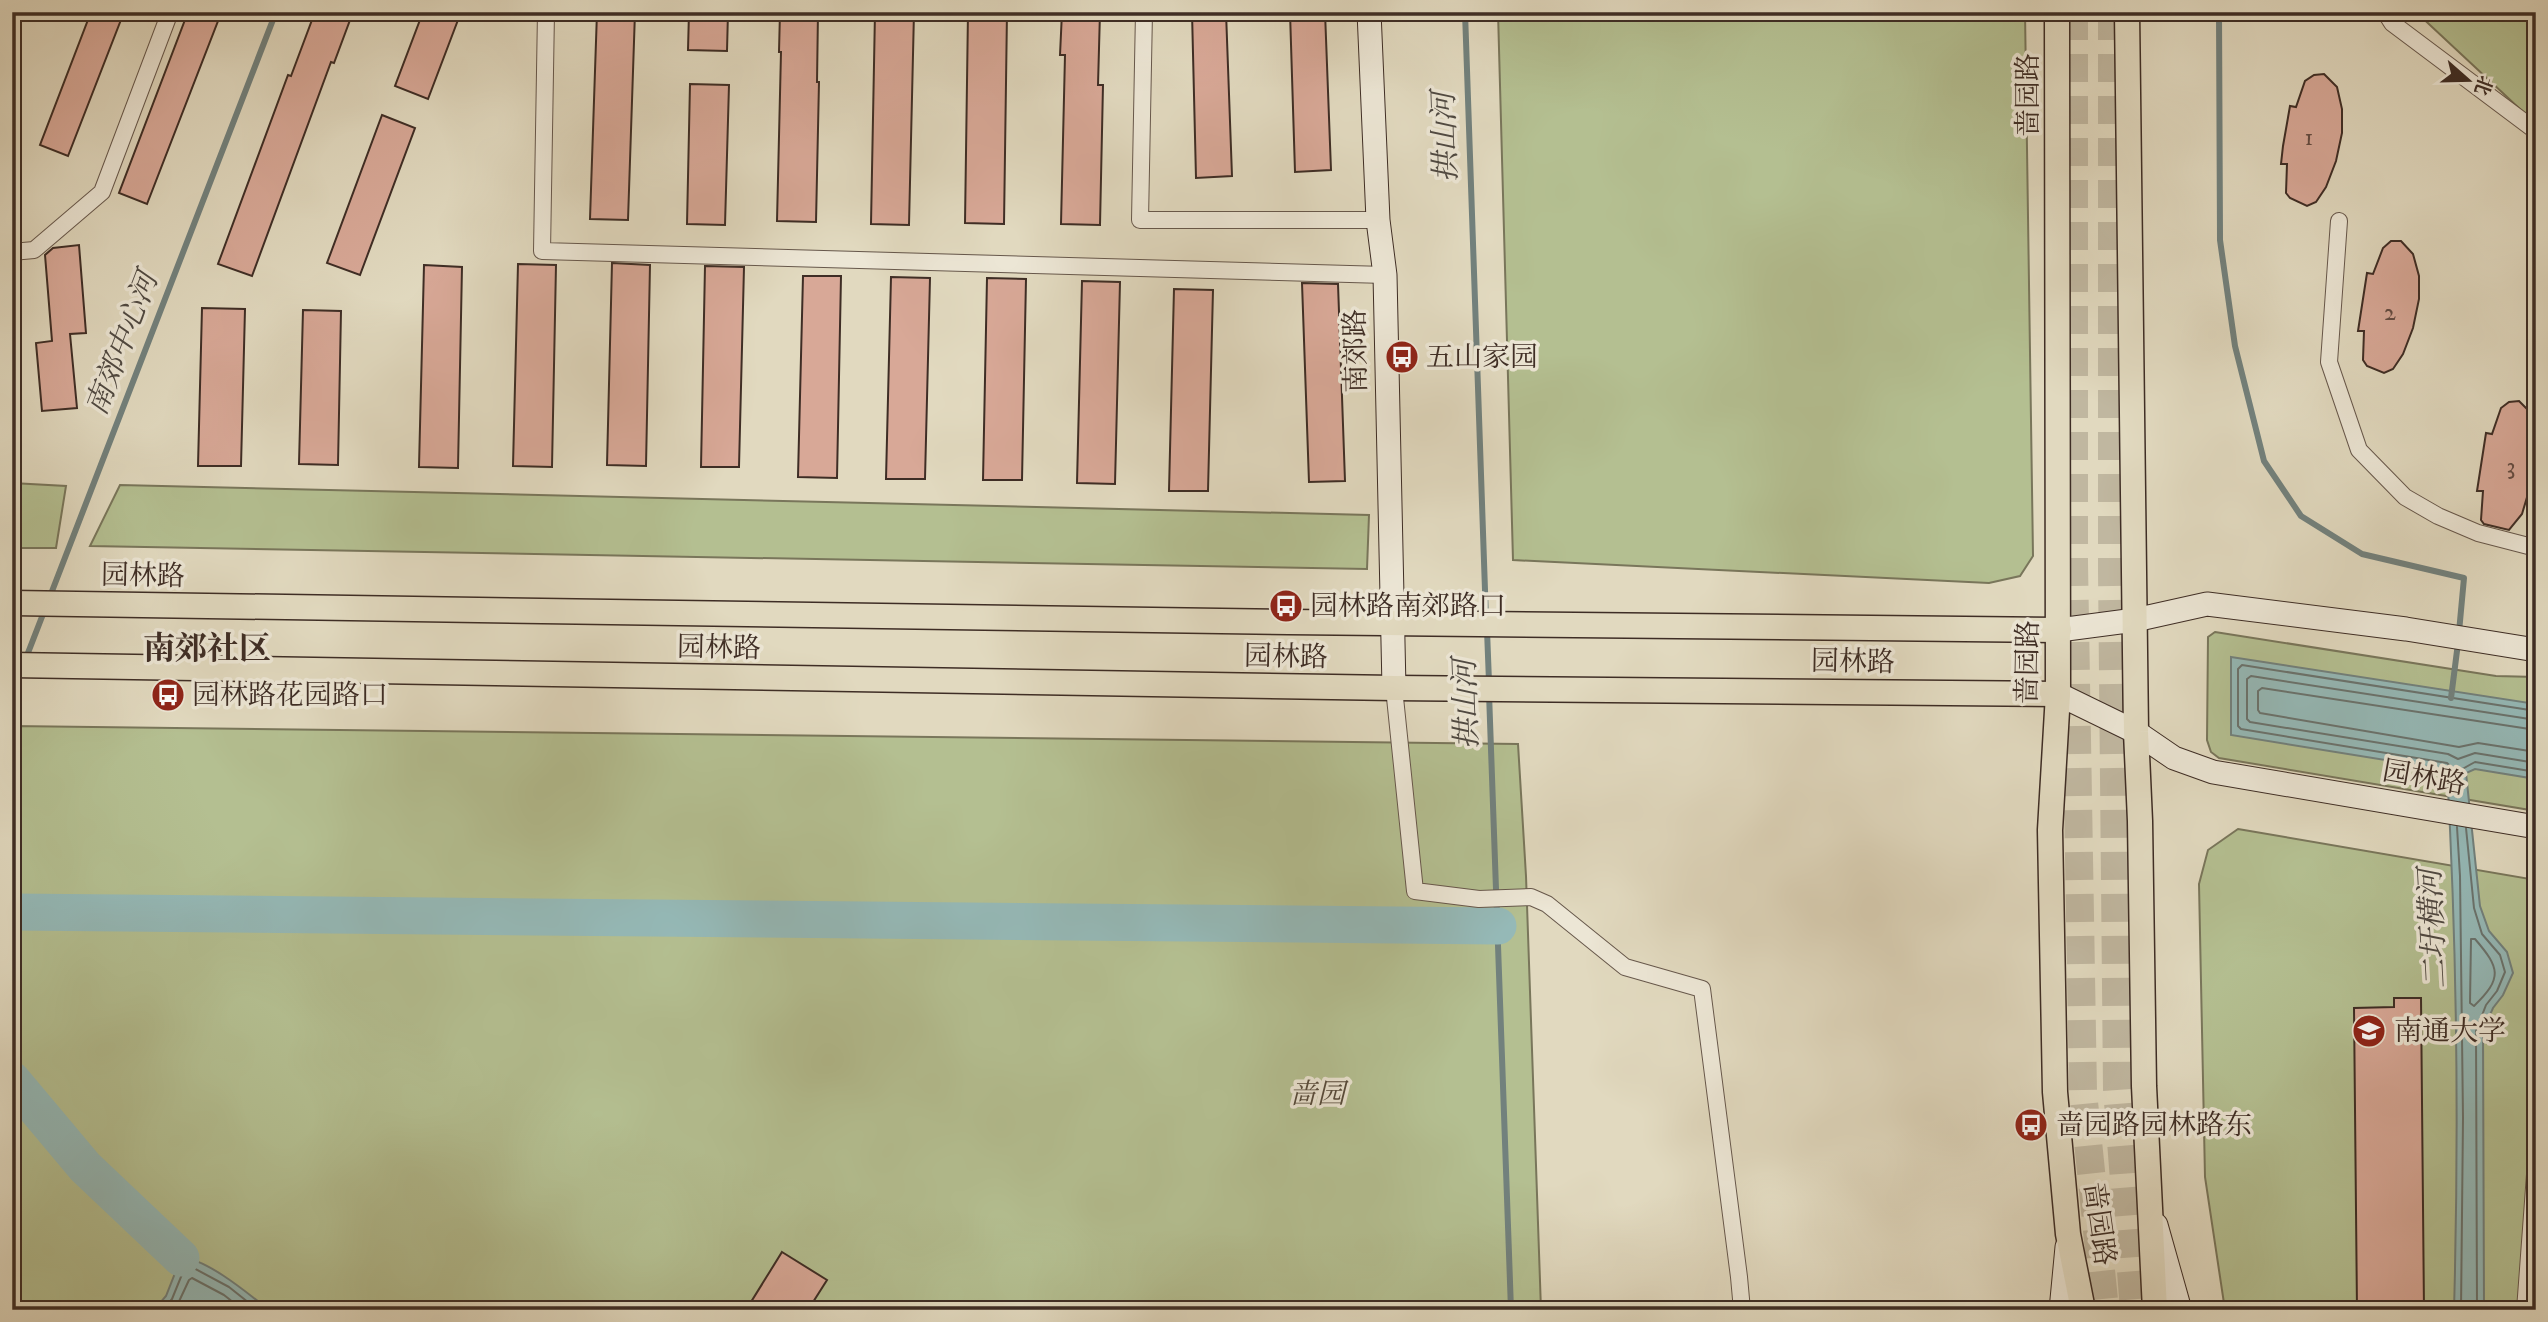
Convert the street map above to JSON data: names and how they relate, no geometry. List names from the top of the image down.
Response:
{
  "streets": {
    "main road": ["啬园路", "南郊路", "园林路"]
  },
  "crossings": [
    ["啬园路", "园林路"],
    ["南郊路", "园林路"]
  ],
  "districts": ["南郊社区"],
  "water": ["拱山河", "南郊中心河", "二圩横河"],
  "parks": ["啬园"],
  "places": {
    "bus stop": [
      "五山家园",
      "园林路南郊路口",
      "园林路花园路口",
      "啬园路园林路东"
    ],
    "school or university": ["南通大学"]
  },
  "house_numbers": ["1", "2", "3"],
  "north": "right"
}
